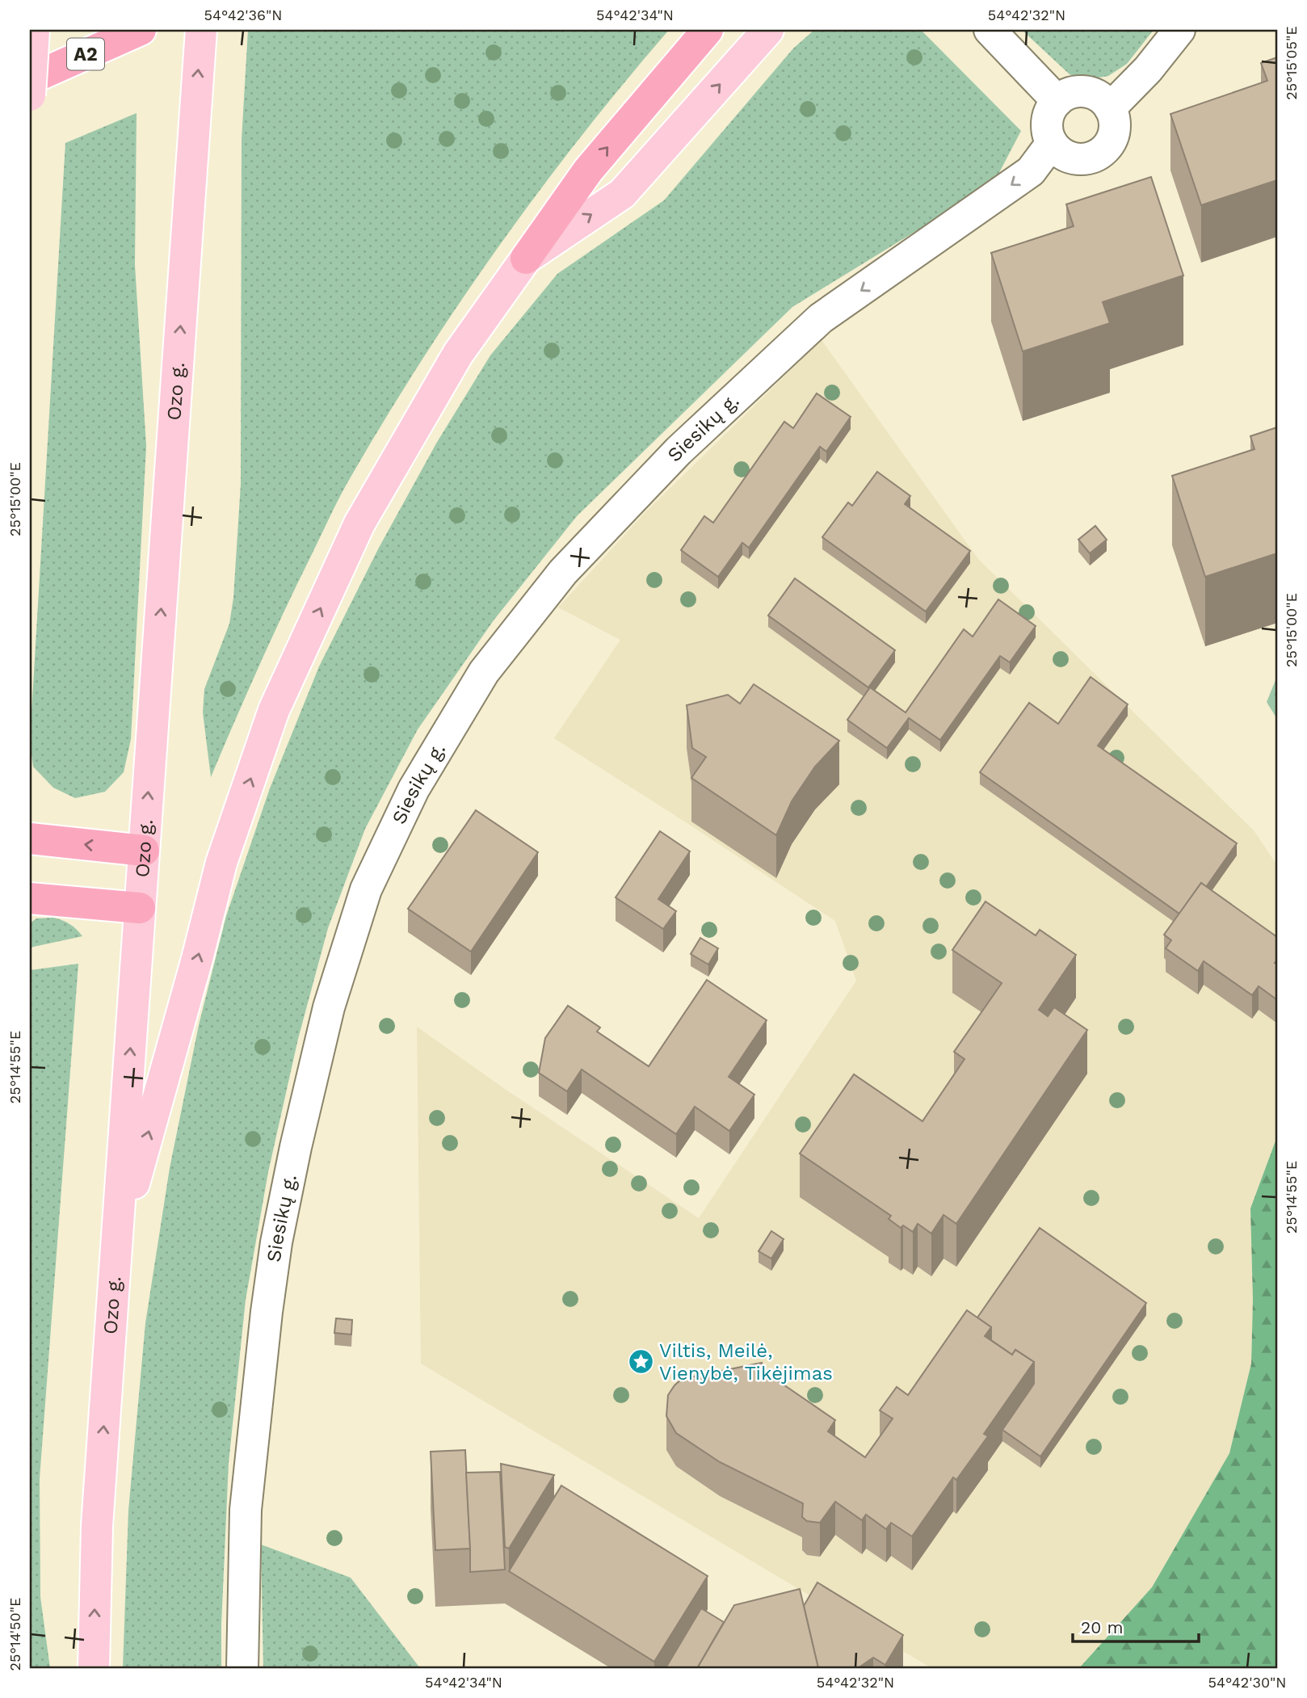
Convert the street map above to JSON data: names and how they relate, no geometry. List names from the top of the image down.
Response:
{
  "streets": {
    "highway": ["A2"],
    "main road": ["Ozo g."],
    "street": ["Siesikų g."]
  },
  "one_way": ["Siesikų g."],
  "places": {
    "place": ["Viltis, Meilė, Vienybė, Tikėjimas"]
  },
  "scale_bar": "20 m",
  "coordinates": [
    "54°42'36\"N",
    "54°42'34\"N",
    "54°42'32\"N",
    "25°15'05\"E",
    "25°15'00\"E",
    "25°14'55\"E",
    "25°14'50\"E",
    "54°42'30\"N"
  ]
}
